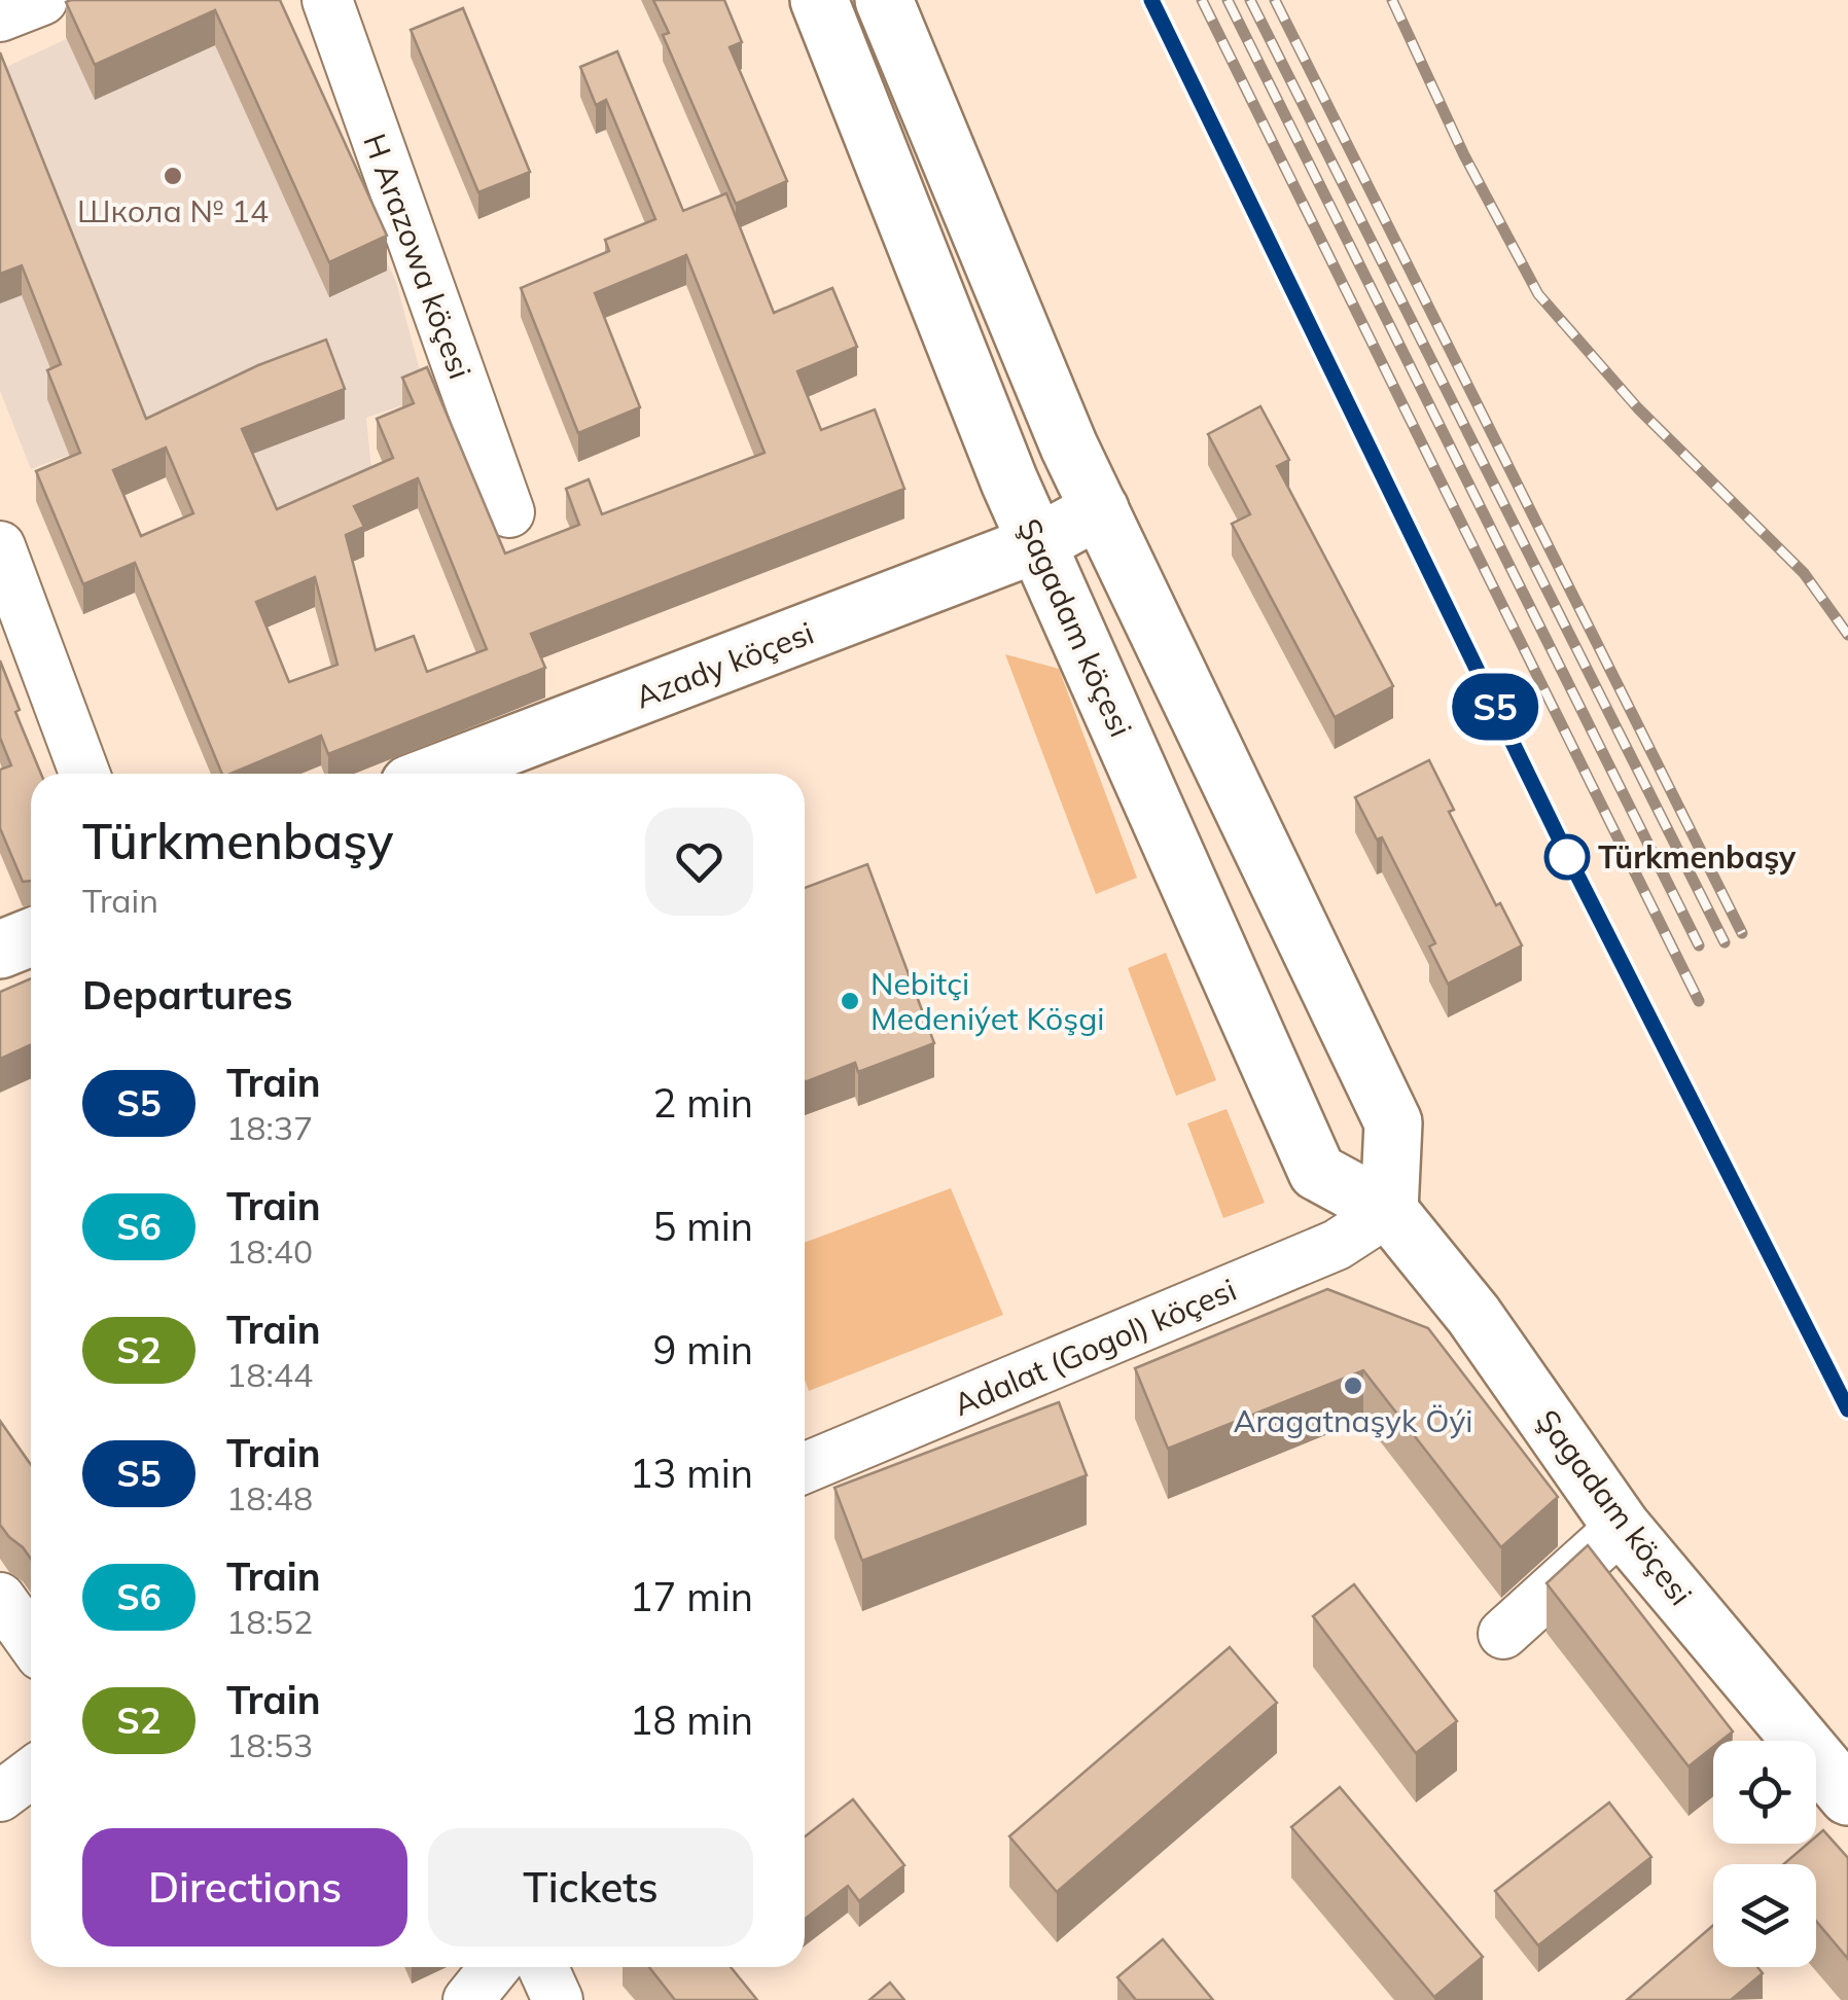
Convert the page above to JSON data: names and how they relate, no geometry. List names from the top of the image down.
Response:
{
  "streets": {
    "main road": ["Şagadam köçesi", "Azady köçesi"],
    "street": ["H Arazowa köçesi", "Adalat (Gogol) köçesi"]
  },
  "crossings": [
    ["Şagadam köçesi", "Azady köçesi"],
    ["Şagadam köçesi", "Adalat (Gogol) köçesi"]
  ],
  "places": [
    "Школа № 14",
    "Türkmenbaşy",
    "Nebitçi Medeniýet Köşgi",
    "Aragatnaşyk Öýi"
  ],
  "page": {
    "on_map": "S5",
    "heading": [
      ["Türkmenbaşy", "Train"],
      "Departures"
    ],
    "list": [
      {
        "mark": "S5",
        "name": "Train",
        "note": "18:37",
        "value": "2 min"
      },
      {
        "mark": "S6",
        "name": "Train",
        "note": "18:40",
        "value": "5 min"
      },
      {
        "mark": "S2",
        "name": "Train",
        "note": "18:44",
        "value": "9 min"
      },
      {
        "mark": "S5",
        "name": "Train",
        "note": "18:48",
        "value": "13 min"
      },
      {
        "mark": "S6",
        "name": "Train",
        "note": "18:52",
        "value": "17 min"
      },
      {
        "mark": "S2",
        "name": "Train",
        "note": "18:53",
        "value": "18 min"
      }
    ],
    "buttons": ["Directions", "Tickets"]
  }
}
